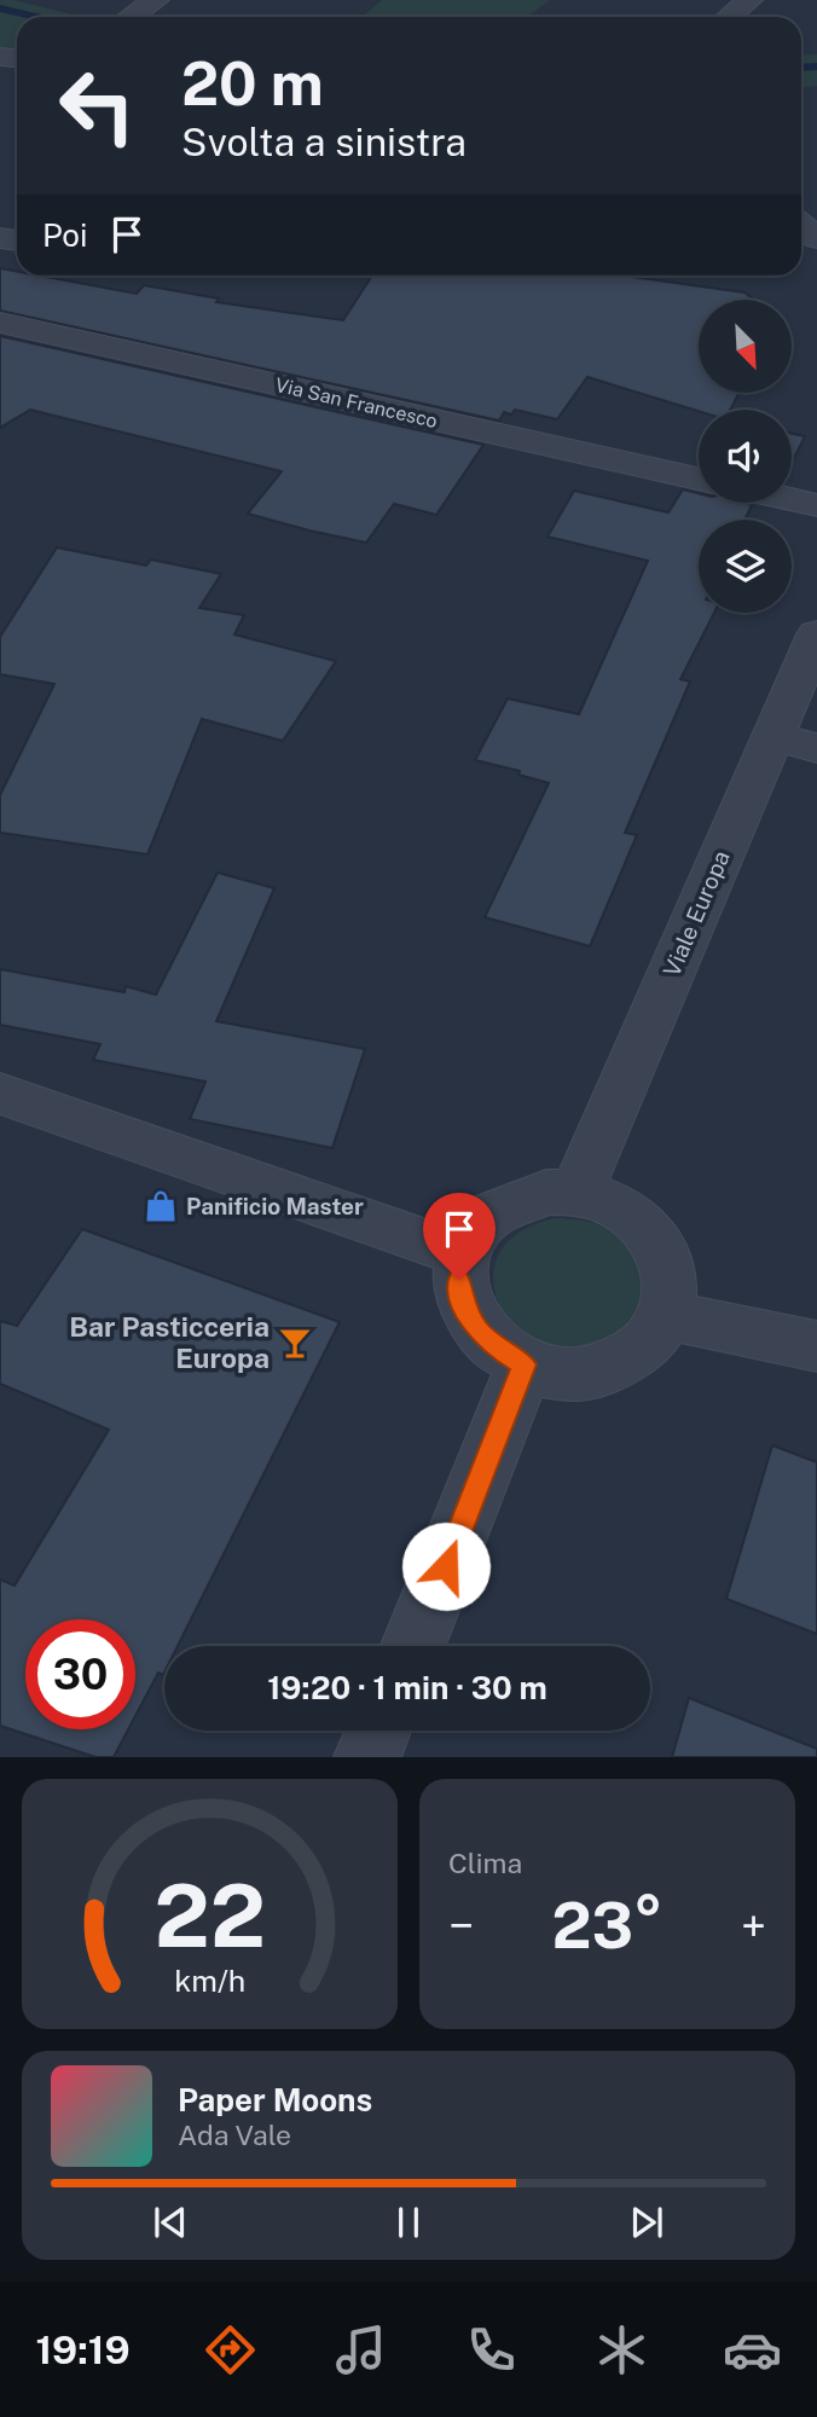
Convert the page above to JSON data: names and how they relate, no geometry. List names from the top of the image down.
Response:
{
  "streets": {
    "street": ["Via San Francesco", "Viale Europa"]
  },
  "places": {
    "shop": ["Panificio Master"],
    "bar": ["Bar Pasticceria Europa"]
  },
  "north": "bottom right",
  "page": {
    "turn": ["20 m", "Svolta a sinistra"],
    "then": "Poi",
    "limit": "30",
    "trip": "19:20 · 1 min · 30 m",
    "tile": "Clima",
    "heat": ["−", "23°", "+"],
    "song": ["Paper Moons", "Ada Vale"],
    "tabs": "19:19",
    "gauge": ["22", "km/h"]
  }
}
